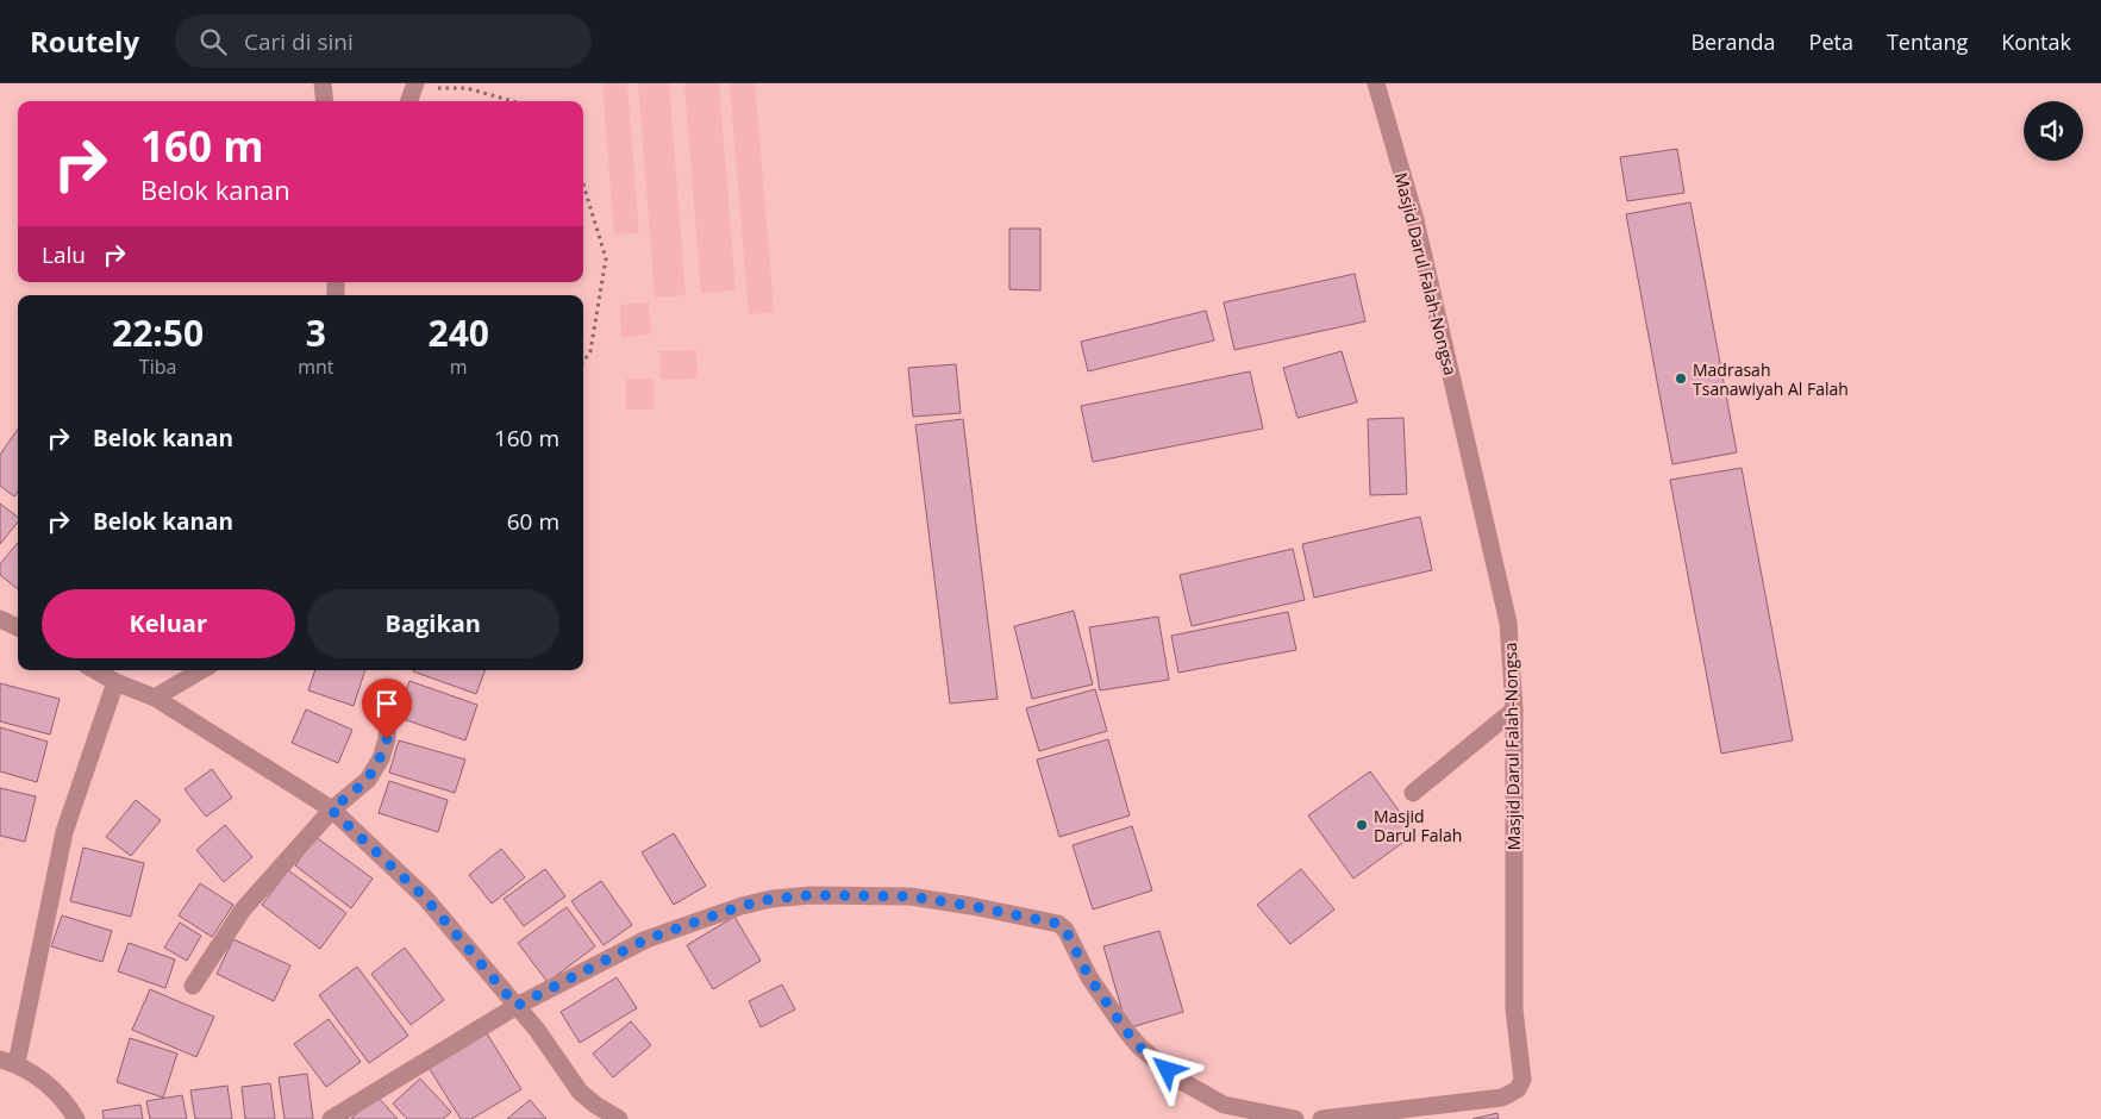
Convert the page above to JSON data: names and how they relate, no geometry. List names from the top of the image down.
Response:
{
  "streets": {
    "street": ["Masjid Darul Falah-Nongsa"]
  },
  "places": ["Madrasah Tsanawiyah Al Falah", "Masjid Darul Falah"],
  "page": {
    "header": "Routely",
    "search": "Cari di sini",
    "nav": [
      "Beranda",
      "Peta",
      "Tentang",
      "Kontak"
    ],
    "turn": ["160 m", "Belok kanan"],
    "then": "Lalu",
    "eta": [
      "22:50",
      "Tiba",
      "3",
      "mnt",
      "240",
      "m"
    ],
    "list": [
      {
        "name": "Belok kanan",
        "value": "160 m"
      },
      {
        "name": "Belok kanan",
        "value": "60 m"
      }
    ],
    "buttons": ["Keluar", "Bagikan"]
  }
}
